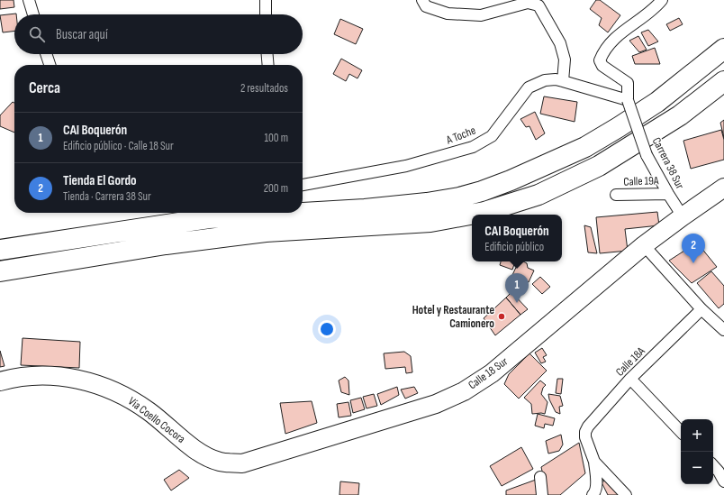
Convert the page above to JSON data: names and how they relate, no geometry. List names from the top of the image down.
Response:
{
  "streets": {
    "main road": ["Calle 18 Sur", "Vía Coello Cocora"],
    "street": [
      "A Toche",
      "Carrera 38 Sur",
      "Calle 19A",
      "Calle 18A"
    ]
  },
  "crossings": [
    ["A Toche", "Carrera 38 Sur"],
    ["Carrera 38 Sur", "Calle 19A"],
    ["Carrera 38 Sur", "Calle 18 Sur"],
    ["Calle 18 Sur", "Vía Coello Cocora"]
  ],
  "places": ["Hotel y Restaurante Camionero"],
  "page": {
    "search": "Buscar aquí",
    "heading": ["Cerca", "2 resultados"],
    "list": [
      {
        "mark": "1",
        "name": "CAI Boquerón",
        "note": "Edificio público · Calle 18 Sur",
        "value": "100 m"
      },
      {
        "mark": "2",
        "name": "Tienda El Gordo",
        "note": "Tienda · Carrera 38 Sur",
        "value": "200 m"
      }
    ],
    "popup": ["CAI Boquerón", "Edificio público"],
    "pins": ["2", "1"],
    "map_buttons": ["+", "−"]
  }
}
